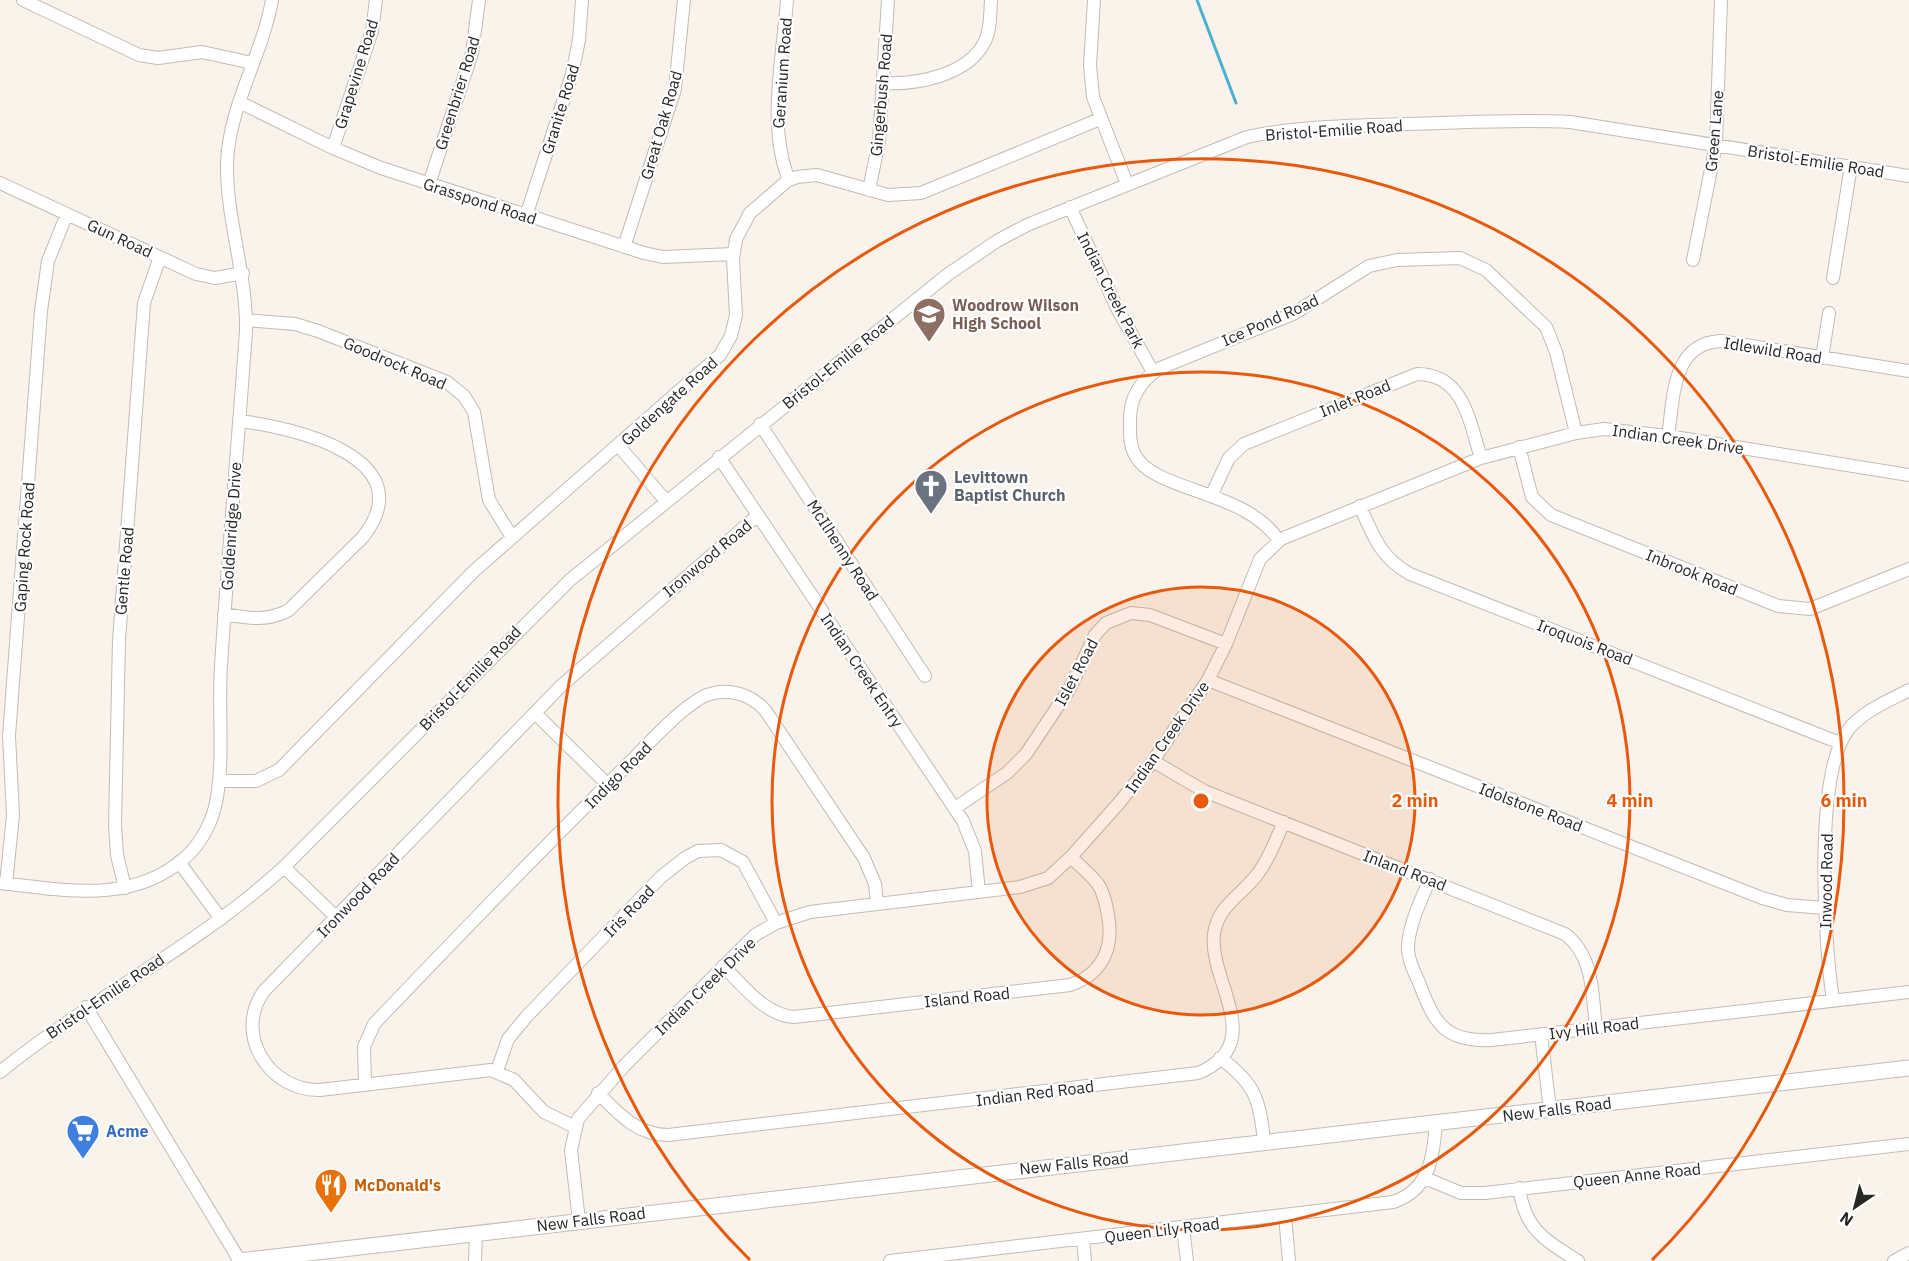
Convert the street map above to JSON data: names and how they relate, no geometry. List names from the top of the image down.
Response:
{
  "streets": {
    "main road": ["New Falls Road"],
    "street": [
      "Geranium Road",
      "Grapevine Road",
      "Greenbrier Road",
      "Gingerbush Road",
      "Granite Road",
      "Great Oak Road",
      "Bristol-Emilie Road",
      "Green Lane",
      "Grasspond Road",
      "Gun Road",
      "Indian Creek Park",
      "Ice Pond Road",
      "Idlewild Road",
      "Goodrock Road",
      "Inlet Road",
      "Goldengate Road",
      "Indian Creek Drive",
      "Goldenridge Drive",
      "Gaping Rock Road",
      "McIlhenny Road",
      "Ironwood Road",
      "Gentle Road",
      "Inbrook Road",
      "Iroquois Road",
      "Indian Creek Entry",
      "Islet Road",
      "Indigo Road",
      "Idolstone Road",
      "Inland Road",
      "Inwood Road",
      "Iris Road",
      "Island Road",
      "Ivy Hill Road",
      "Indian Red Road",
      "Queen Anne Road",
      "Queen Lily Road"
    ]
  },
  "crossings": [
    ["Geranium Road", "Goldengate Road"],
    ["Grapevine Road", "Grasspond Road"],
    ["Greenbrier Road", "Grasspond Road"],
    ["Granite Road", "Grasspond Road"],
    ["Great Oak Road", "Grasspond Road"],
    ["Bristol-Emilie Road", "Green Lane"],
    ["Bristol-Emilie Road", "Indian Creek Park"],
    ["Bristol-Emilie Road", "McIlhenny Road"],
    ["Bristol-Emilie Road", "Indian Creek Entry"],
    ["Grasspond Road", "Goldengate Road"],
    ["Grasspond Road", "Goldenridge Drive"],
    ["Gun Road", "Goldenridge Drive"],
    ["Gun Road", "Gaping Rock Road"],
    ["Gun Road", "Gentle Road"],
    ["Indian Creek Park", "Ice Pond Road"],
    ["Ice Pond Road", "Indian Creek Drive"],
    ["Idlewild Road", "Indian Creek Drive"],
    ["Goodrock Road", "Goldengate Road"],
    ["Goodrock Road", "Goldenridge Drive"],
    ["Inlet Road", "Indian Creek Drive"],
    ["Goldengate Road", "Goldenridge Drive"],
    ["Indian Creek Drive", "Inbrook Road"],
    ["Indian Creek Drive", "Iroquois Road"],
    ["Indian Creek Drive", "Indian Creek Entry"],
    ["Indian Creek Drive", "Islet Road"],
    ["Indian Creek Drive", "Indigo Road"],
    ["Indian Creek Drive", "Idolstone Road"],
    ["Indian Creek Drive", "Inland Road"],
    ["Indian Creek Drive", "Iris Road"],
    ["Indian Creek Drive", "Island Road"],
    ["Indian Creek Drive", "Indian Red Road"],
    ["Indian Creek Drive", "New Falls Road"],
    ["Goldenridge Drive", "Gaping Rock Road"],
    ["Goldenridge Drive", "Gentle Road"],
    ["Ironwood Road", "Indian Creek Entry"],
    ["Ironwood Road", "Indigo Road"],
    ["Ironwood Road", "Iris Road"],
    ["Iroquois Road", "Inwood Road"],
    ["Indian Creek Entry", "Islet Road"],
    ["Idolstone Road", "Inwood Road"],
    ["Inland Road", "Ivy Hill Road"],
    ["Inwood Road", "Ivy Hill Road"],
    ["Queen Anne Road", "Queen Lily Road"]
  ],
  "places": {
    "school or university": ["Woodrow Wilson High School"],
    "church": ["Levittown Baptist Church"],
    "supermarket": ["Acme"],
    "restaurant": ["McDonald's"]
  },
  "north": "bottom left",
  "rings": ["2 min", "4 min", "6 min"]
}
